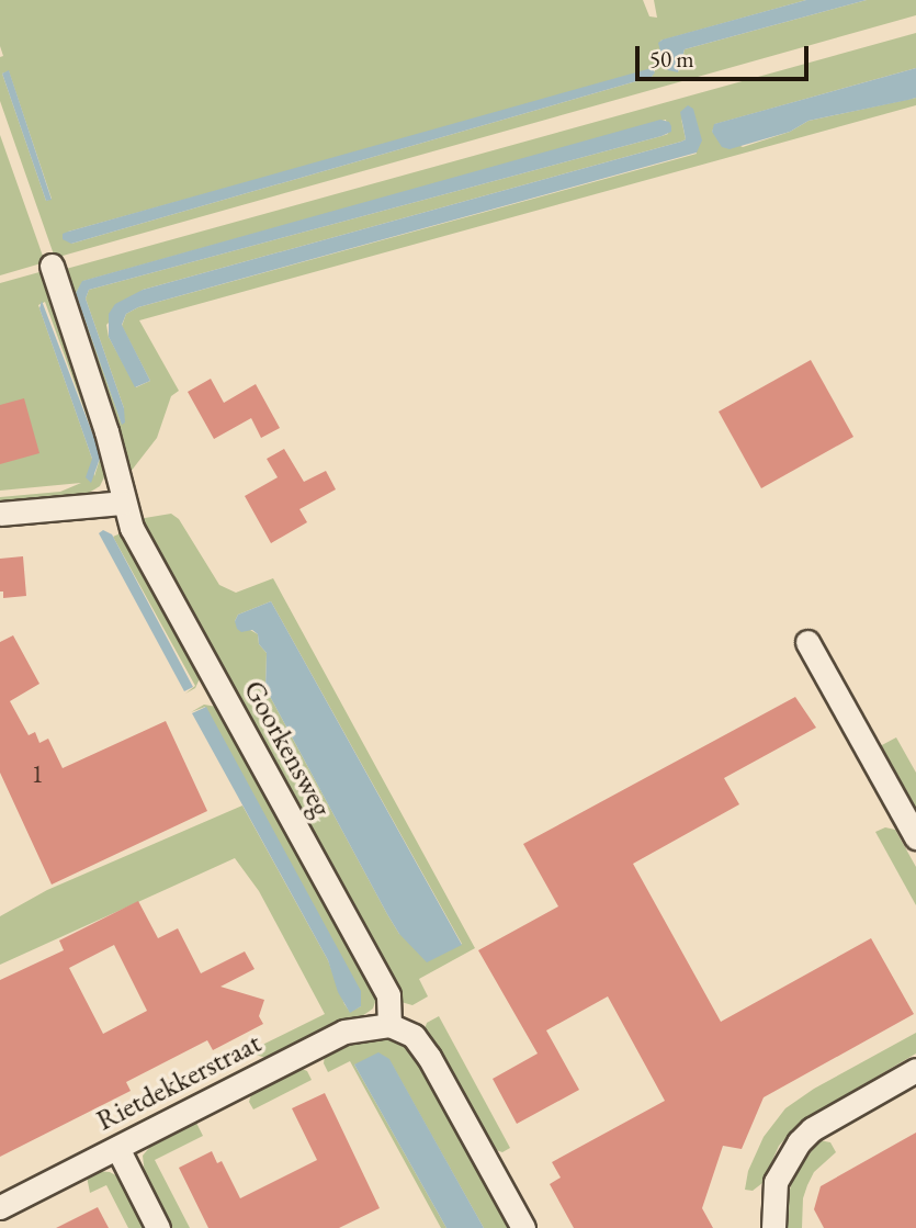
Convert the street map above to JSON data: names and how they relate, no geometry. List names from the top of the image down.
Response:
{
  "streets": {
    "street": ["Goorkensweg", "Rietdekkerstraat"]
  },
  "crossings": [
    ["Goorkensweg", "Rietdekkerstraat"]
  ],
  "house_numbers": ["1"],
  "scale_bar": "50 m"
}
